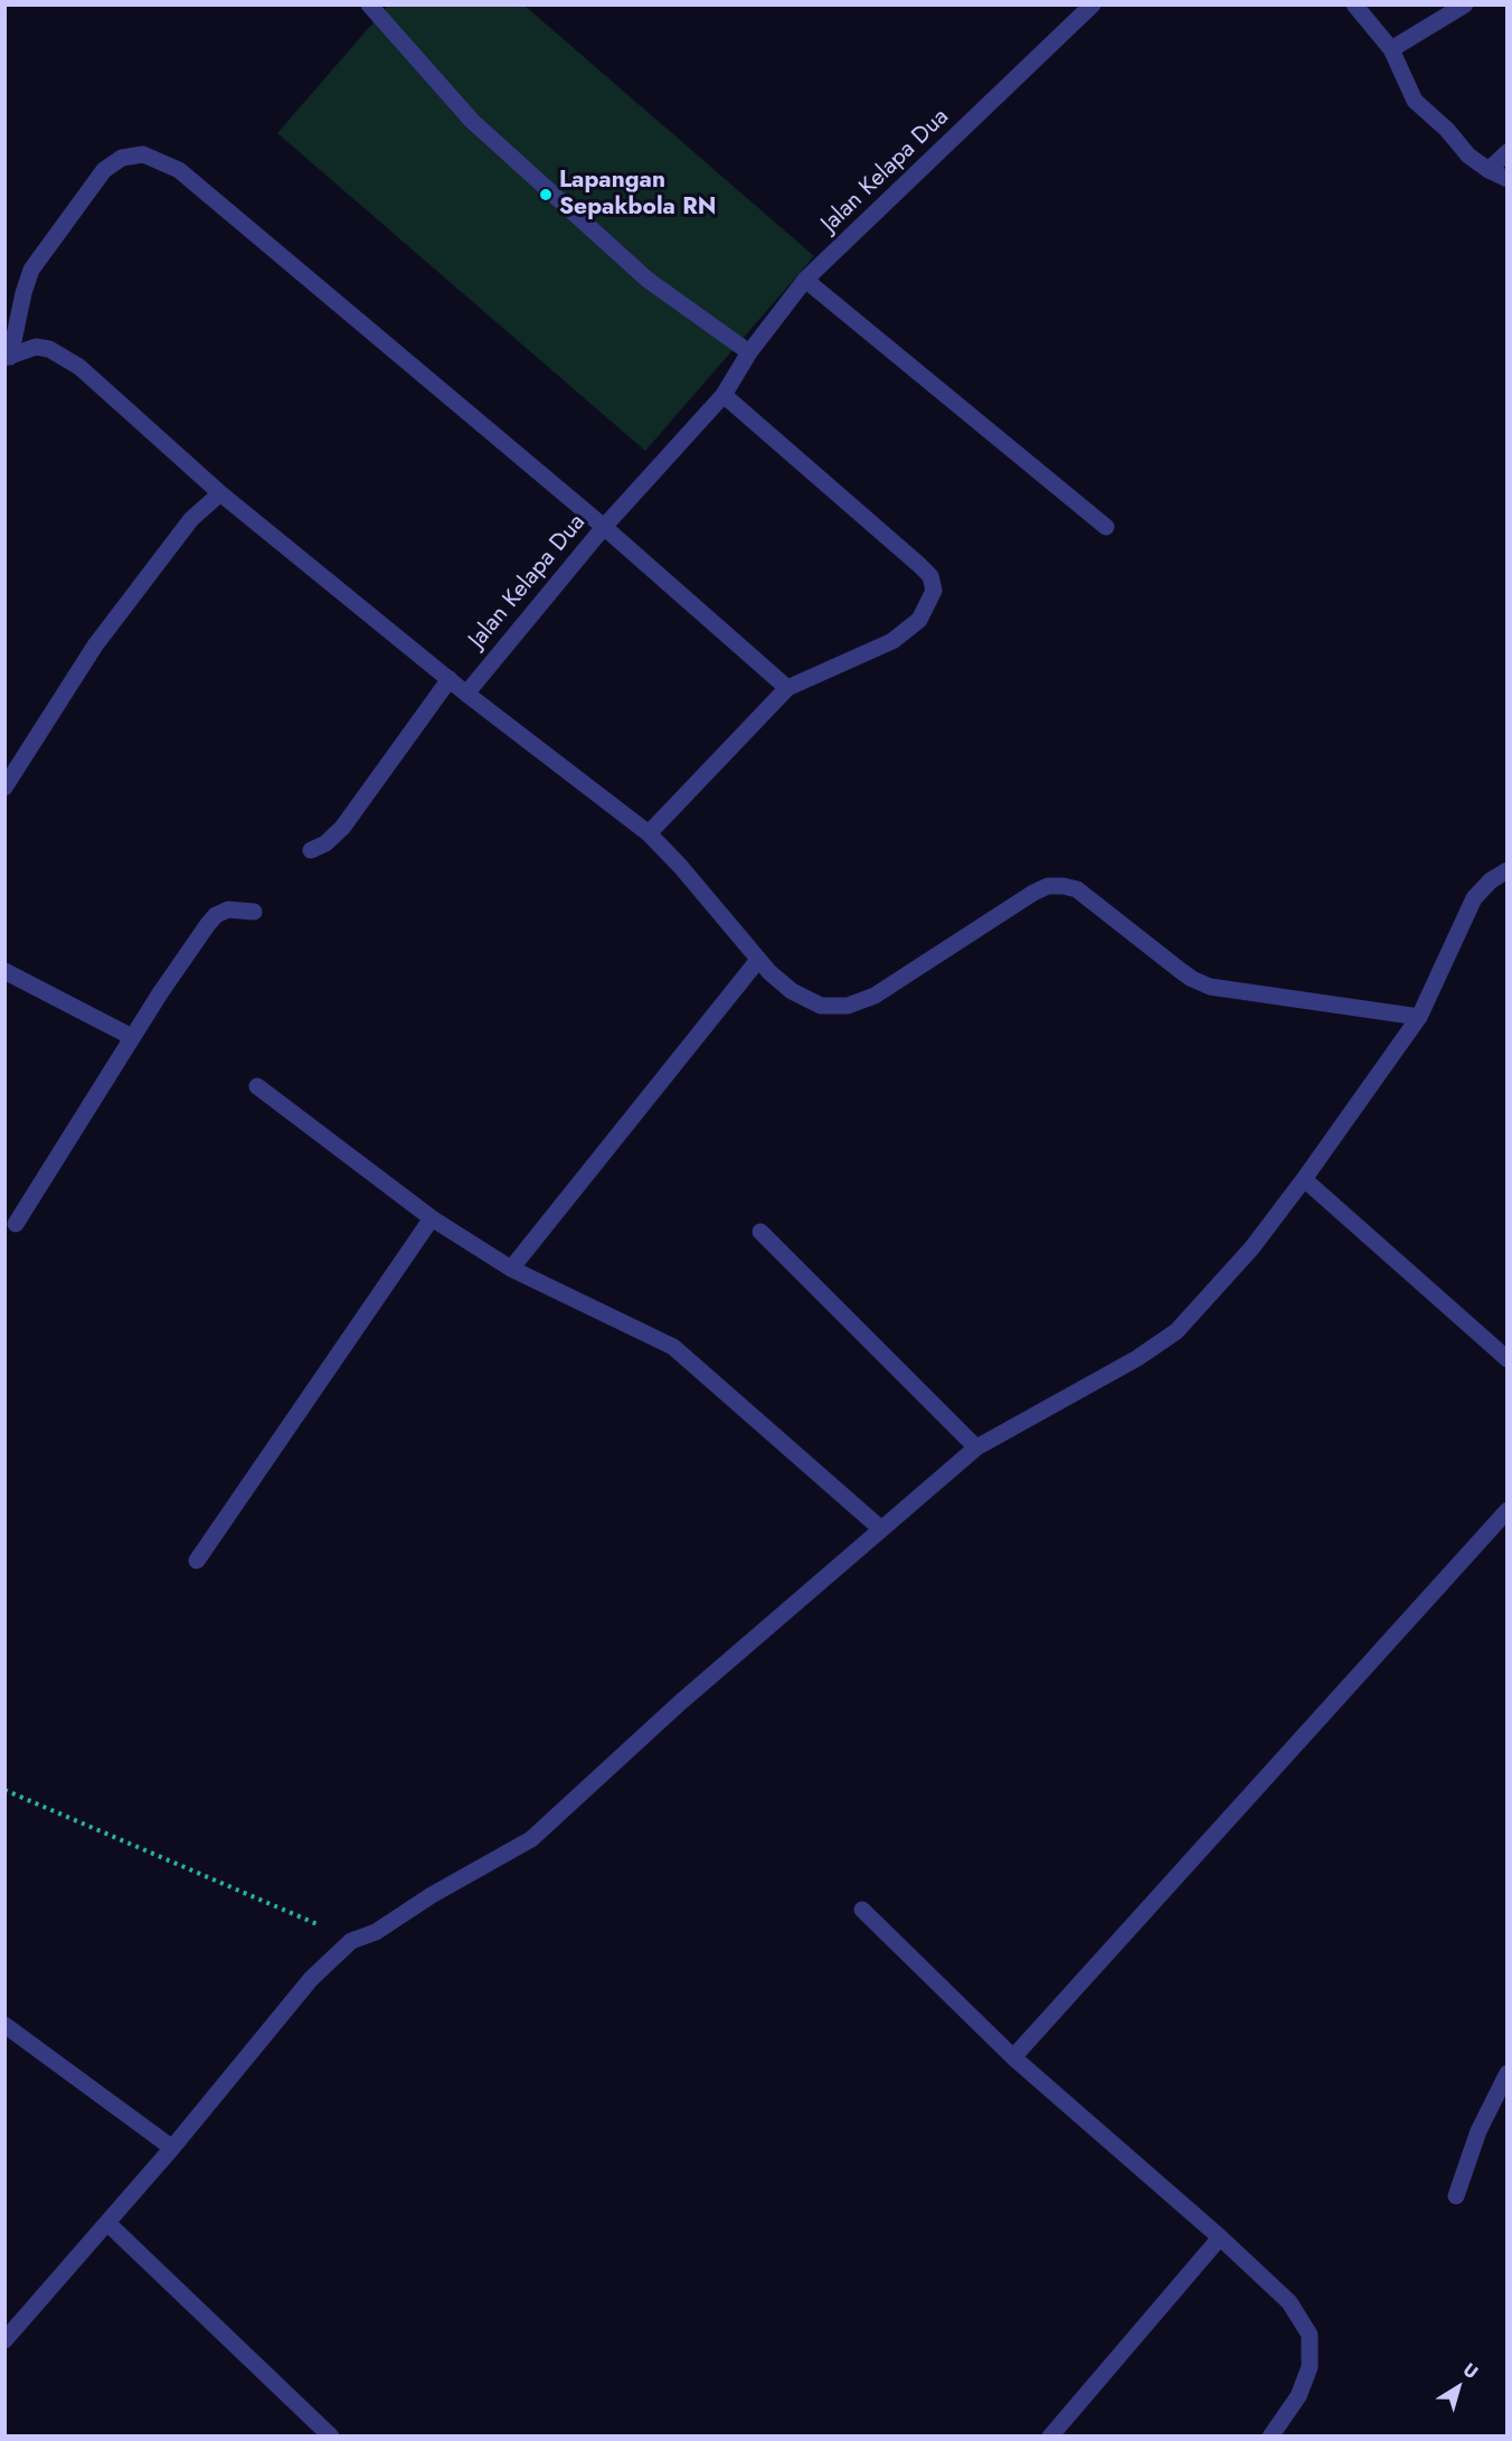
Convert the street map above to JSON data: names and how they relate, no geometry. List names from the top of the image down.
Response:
{
  "streets": {
    "street": ["Jalan Kelapa Dua"]
  },
  "places": ["Lapangan Sepakbola RN"],
  "north": "top right"
}
